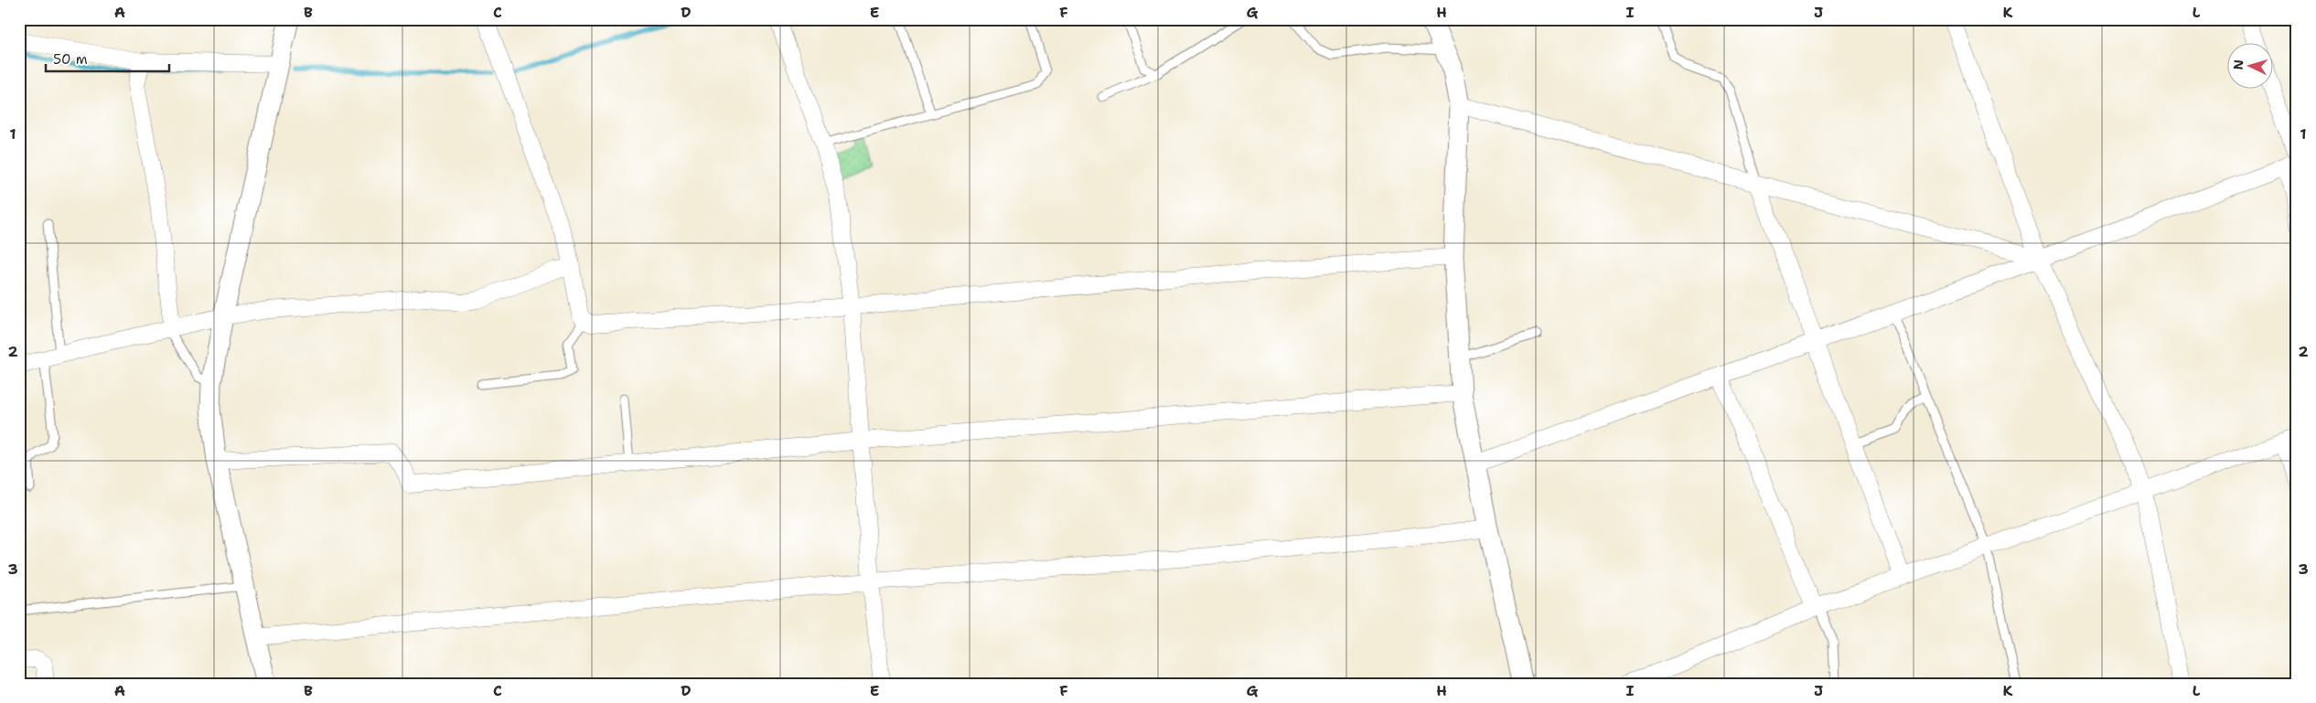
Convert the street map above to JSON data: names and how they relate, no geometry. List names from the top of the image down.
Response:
{
  "scale_bar": "50 m",
  "north": "left",
  "grid": {
    "columns": [
      "A",
      "B",
      "C",
      "D",
      "E",
      "F",
      "G",
      "H",
      "I",
      "J",
      "K",
      "L"
    ],
    "rows": ["1", "2", "3"]
  }
}
